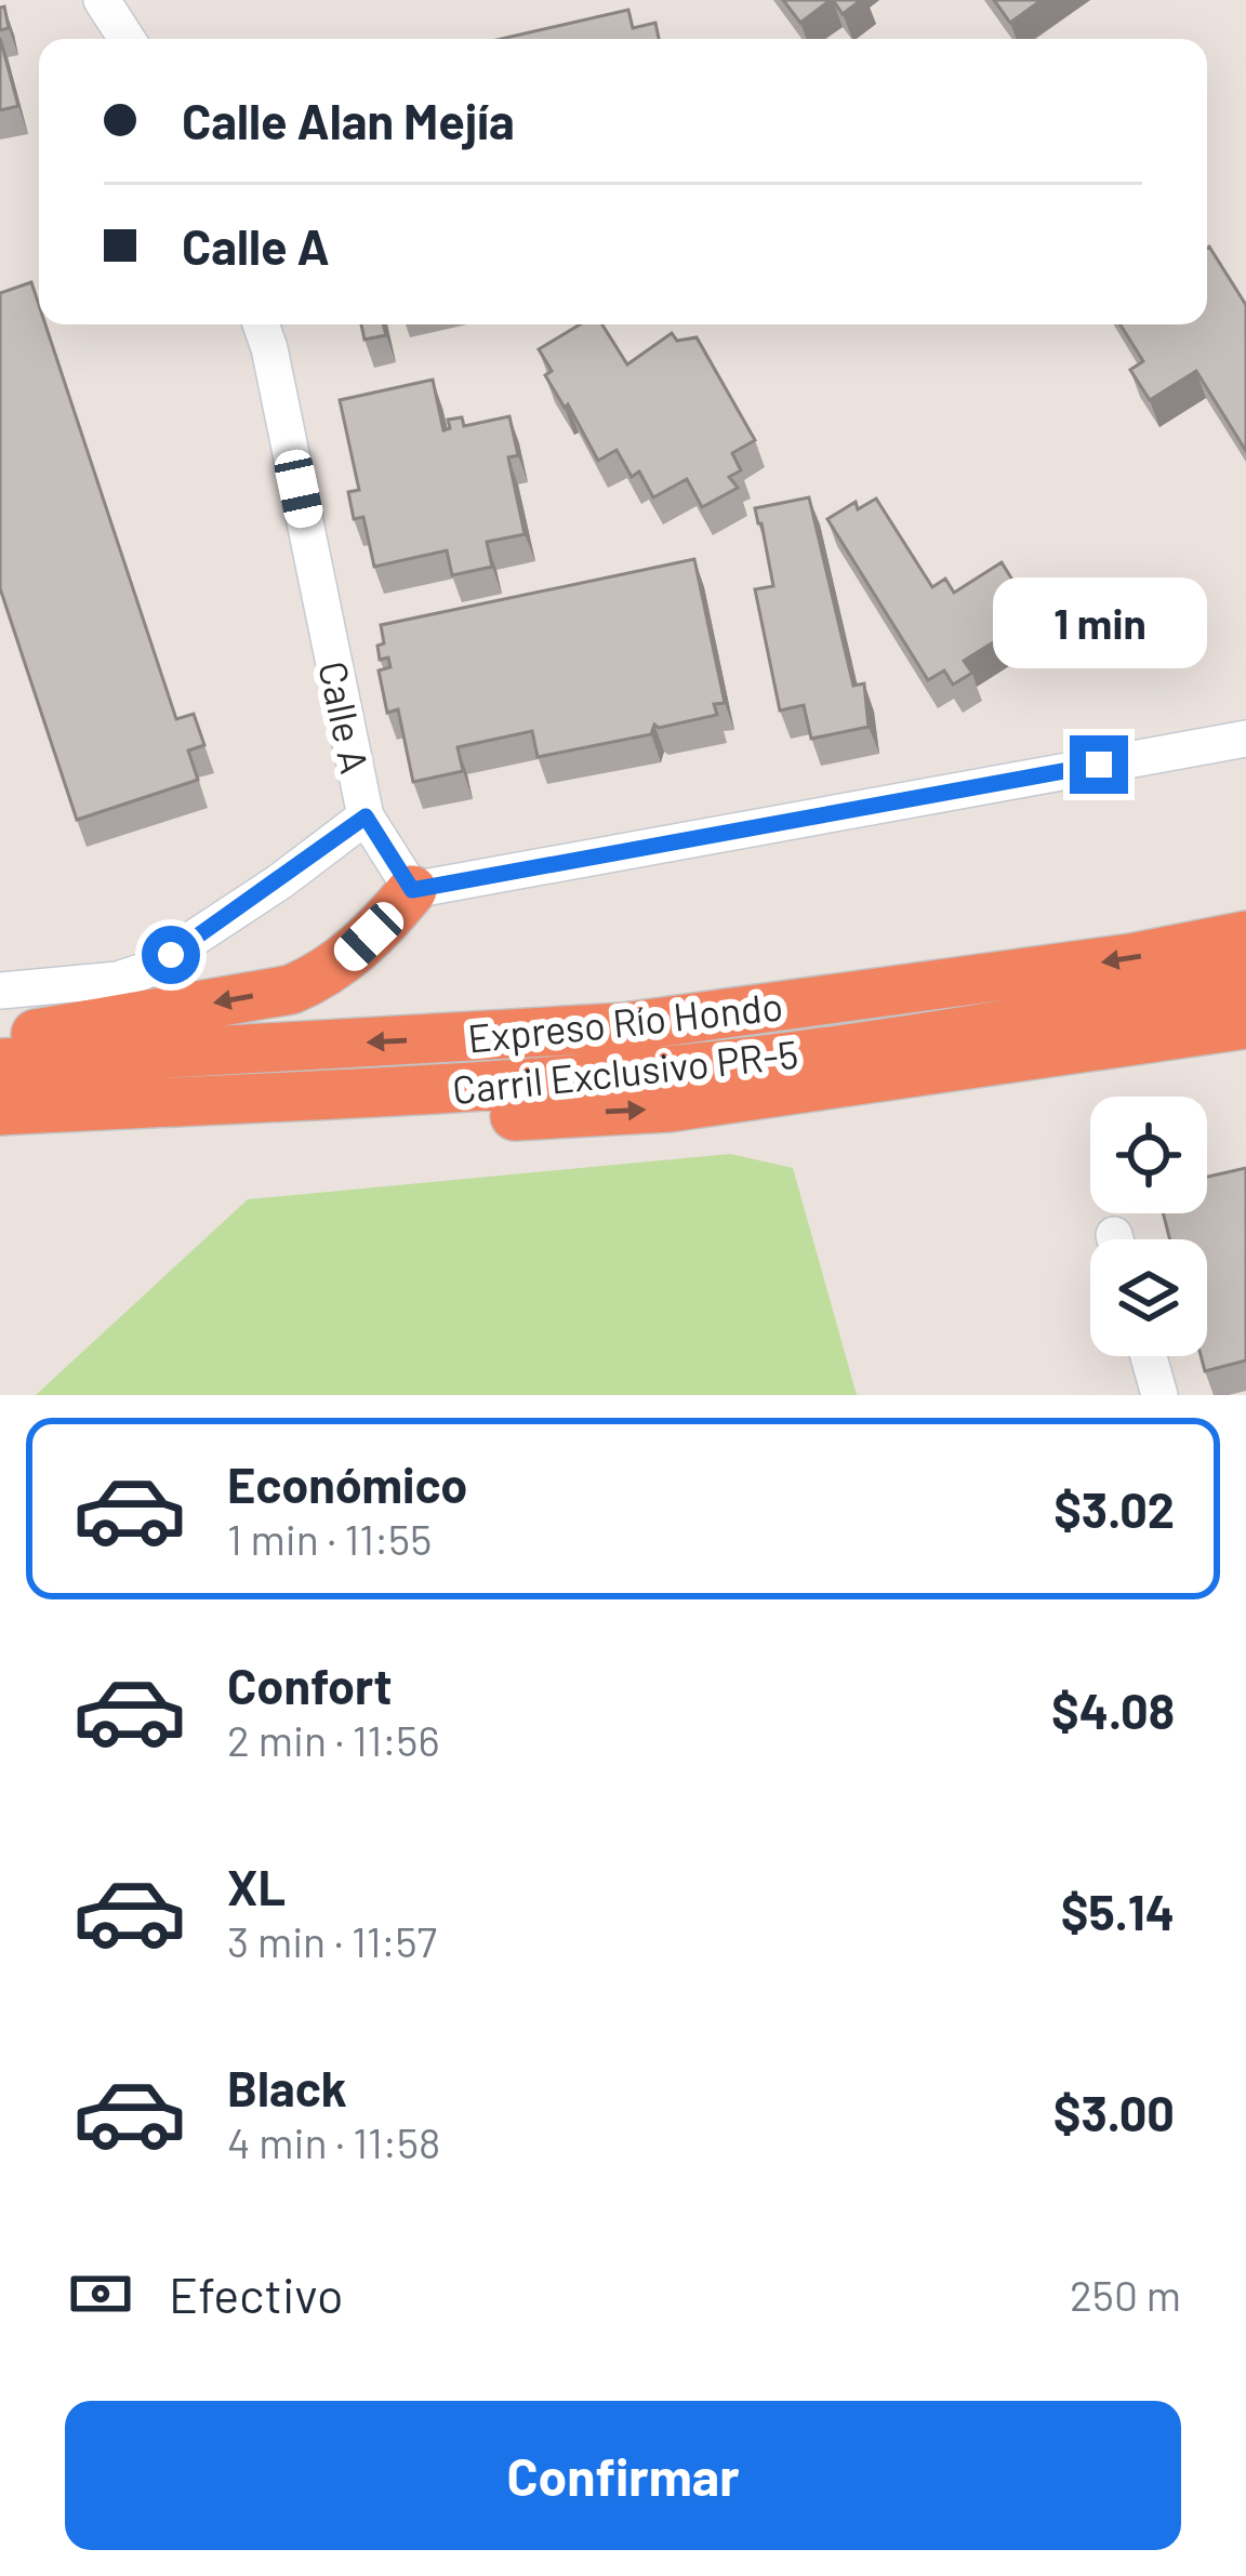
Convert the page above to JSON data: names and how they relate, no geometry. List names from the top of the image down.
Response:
{
  "streets": {
    "highway": ["Expreso Río Hondo", "Carril Exclusivo PR-5"],
    "street": ["Calle A"]
  },
  "page": {
    "banner": ["Calle Alan Mejía", "Calle A"],
    "bubble": "1 min",
    "list": [
      {
        "name": "Económico",
        "note": "1 min · 11:55",
        "value": "$3.02"
      },
      {
        "name": "Confort",
        "note": "2 min · 11:56",
        "value": "$4.08"
      },
      {
        "name": "XL",
        "note": "3 min · 11:57",
        "value": "$5.14"
      },
      {
        "name": "Black",
        "note": "4 min · 11:58",
        "value": "$3.00"
      }
    ],
    "pay": ["Efectivo", "250 m"],
    "buttons": "Confirmar"
  }
}
